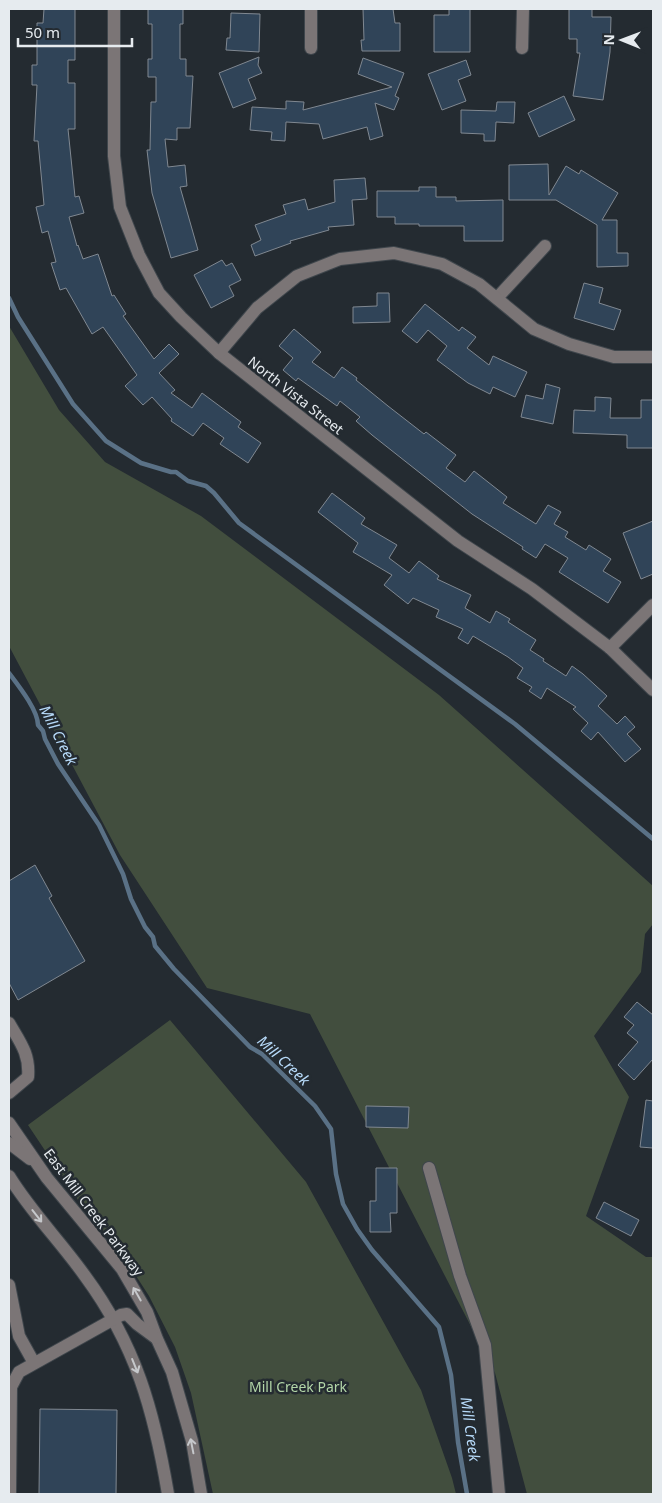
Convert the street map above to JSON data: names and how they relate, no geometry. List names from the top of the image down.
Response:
{
  "streets": {
    "street": ["North Vista Street", "East Mill Creek Parkway"]
  },
  "water": ["Mill Creek"],
  "parks": ["Mill Creek Park"],
  "scale_bar": "50 m",
  "north": "left"
}
